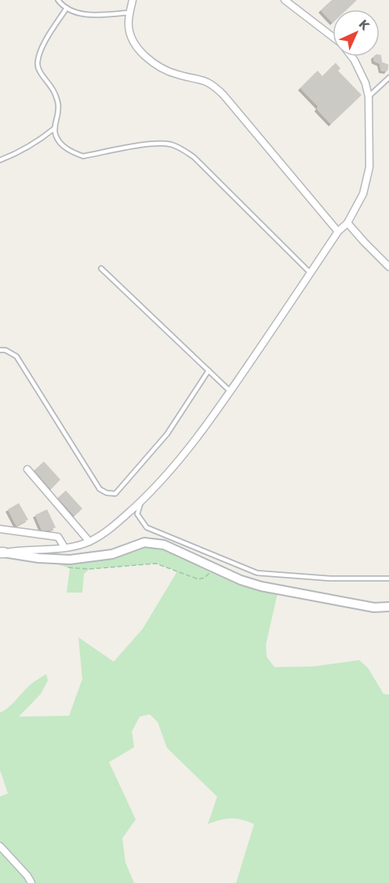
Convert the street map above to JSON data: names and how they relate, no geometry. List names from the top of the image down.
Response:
{
  "north": "top right"
}
